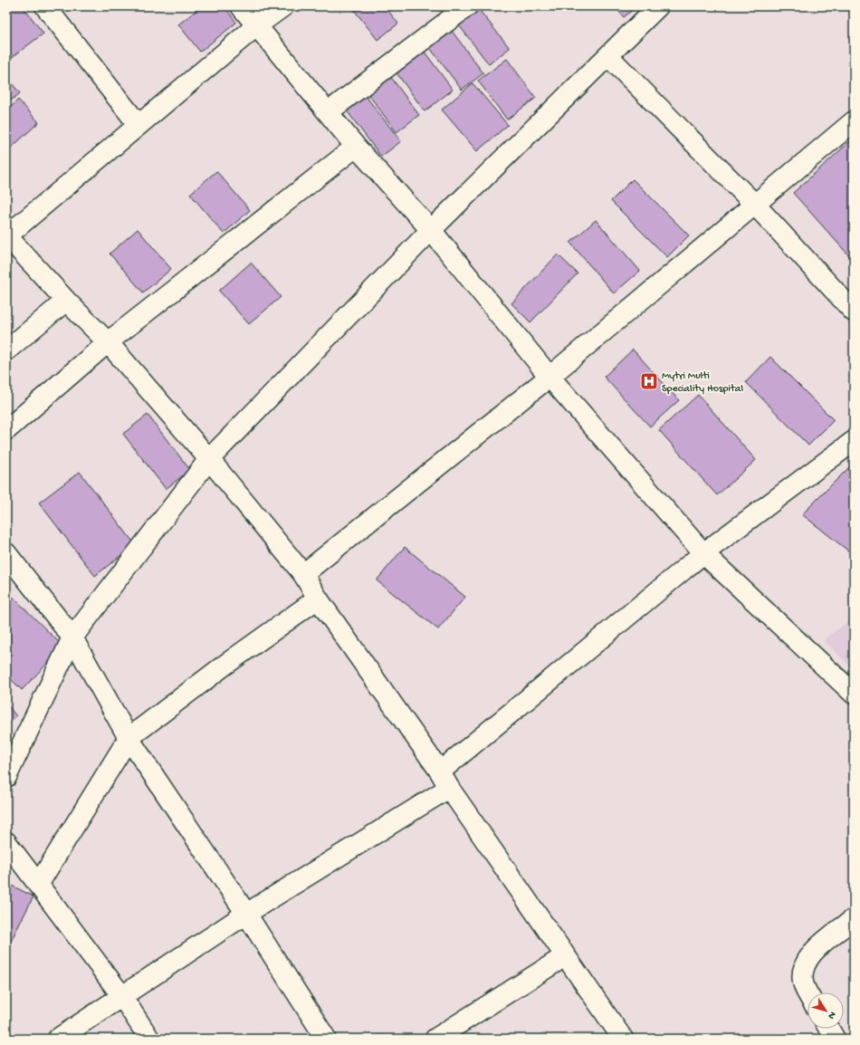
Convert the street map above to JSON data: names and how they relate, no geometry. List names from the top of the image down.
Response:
{
  "places": {
    "hospital": ["Mytri Multi Speciality Hospital"]
  },
  "north": "bottom right"
}
